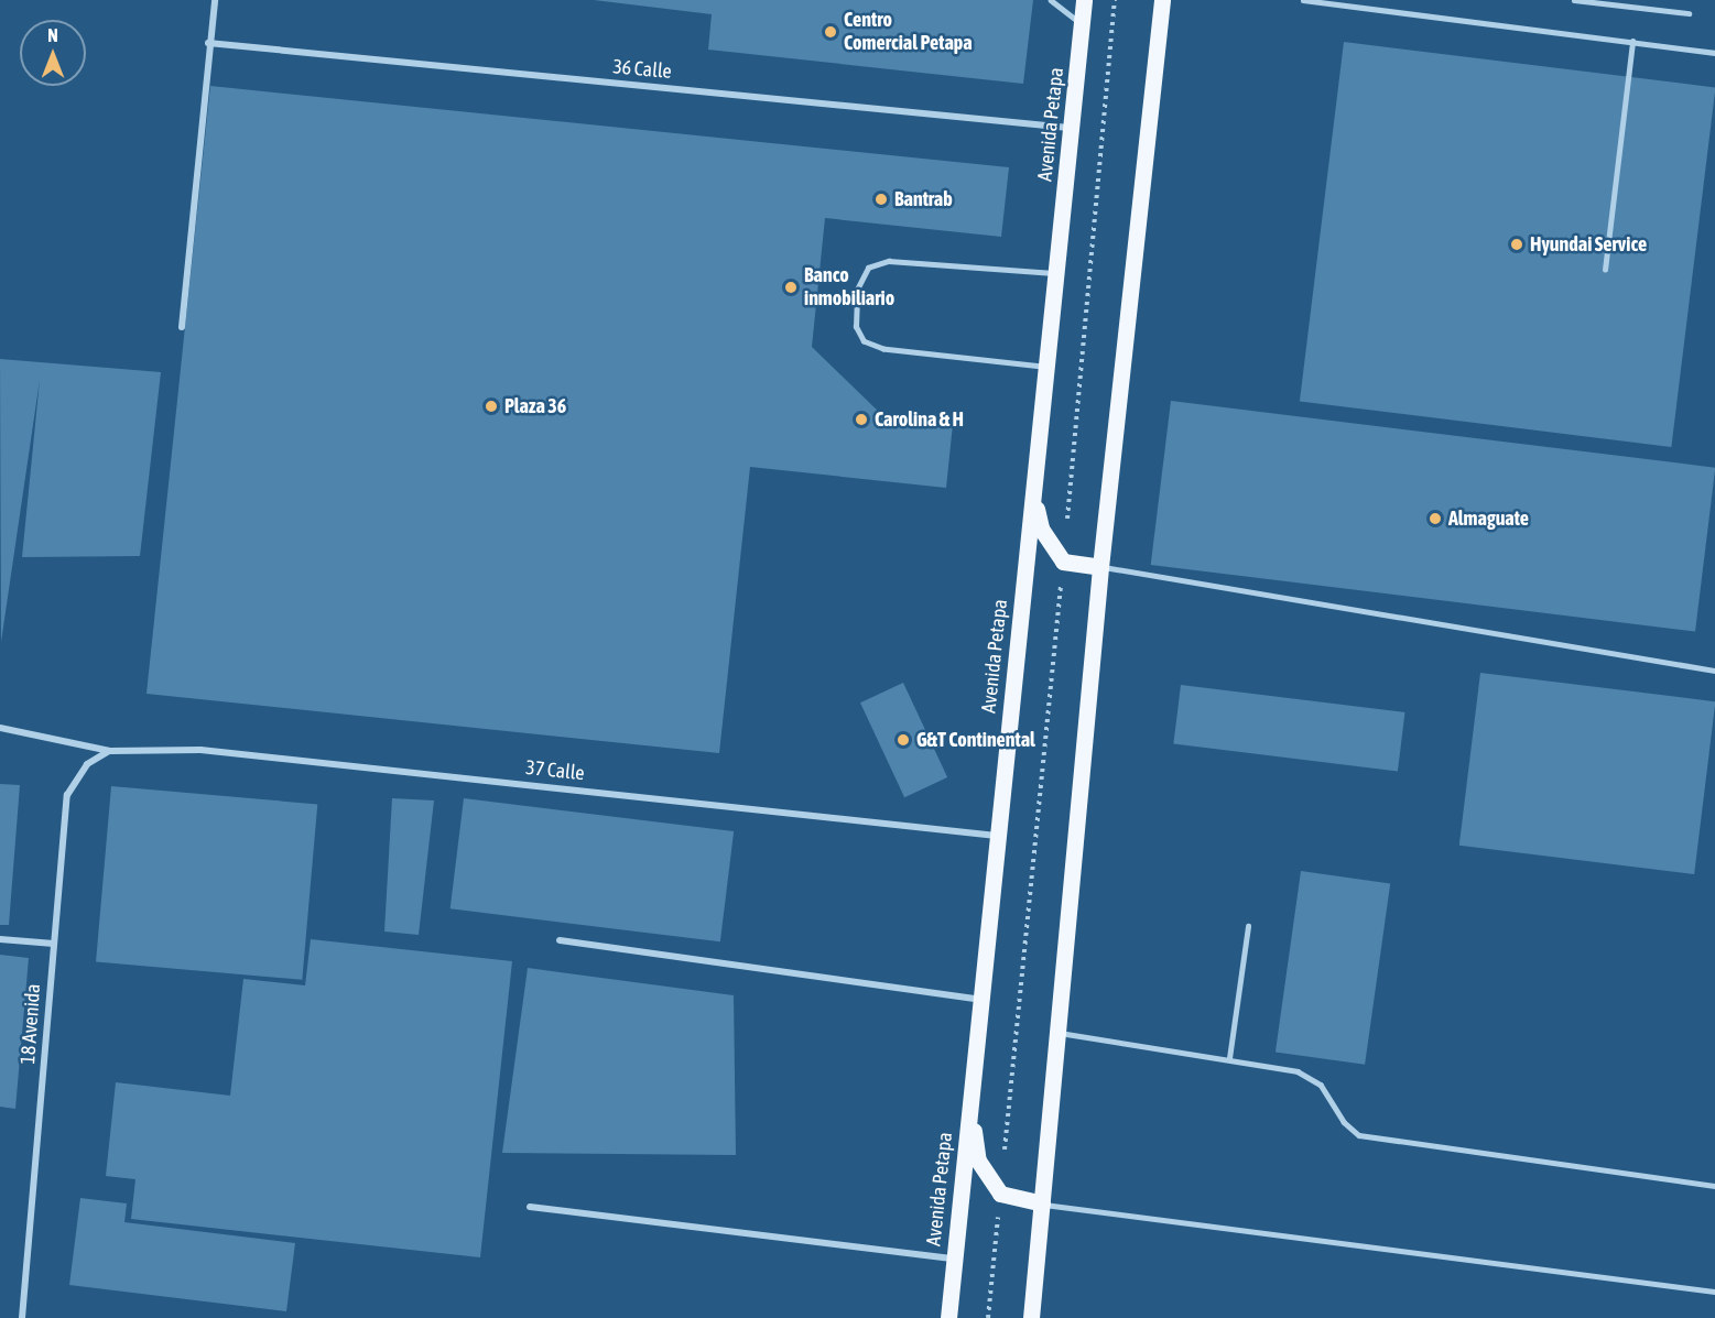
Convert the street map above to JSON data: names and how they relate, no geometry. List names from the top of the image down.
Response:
{
  "streets": {
    "main road": ["Avenida Petapa"],
    "street": ["36 Calle", "37 Calle", "18 Avenida"]
  },
  "crossings": [
    ["36 Calle", "Avenida Petapa"],
    ["Avenida Petapa", "37 Calle"],
    ["37 Calle", "18 Avenida"]
  ],
  "places": [
    "Centro Comercial Petapa",
    "Bantrab",
    "Hyundai Service",
    "Banco inmobiliario",
    "Plaza 36",
    "Carolina & H",
    "Almaguate",
    "G&T Continental"
  ],
  "north": "top"
}
